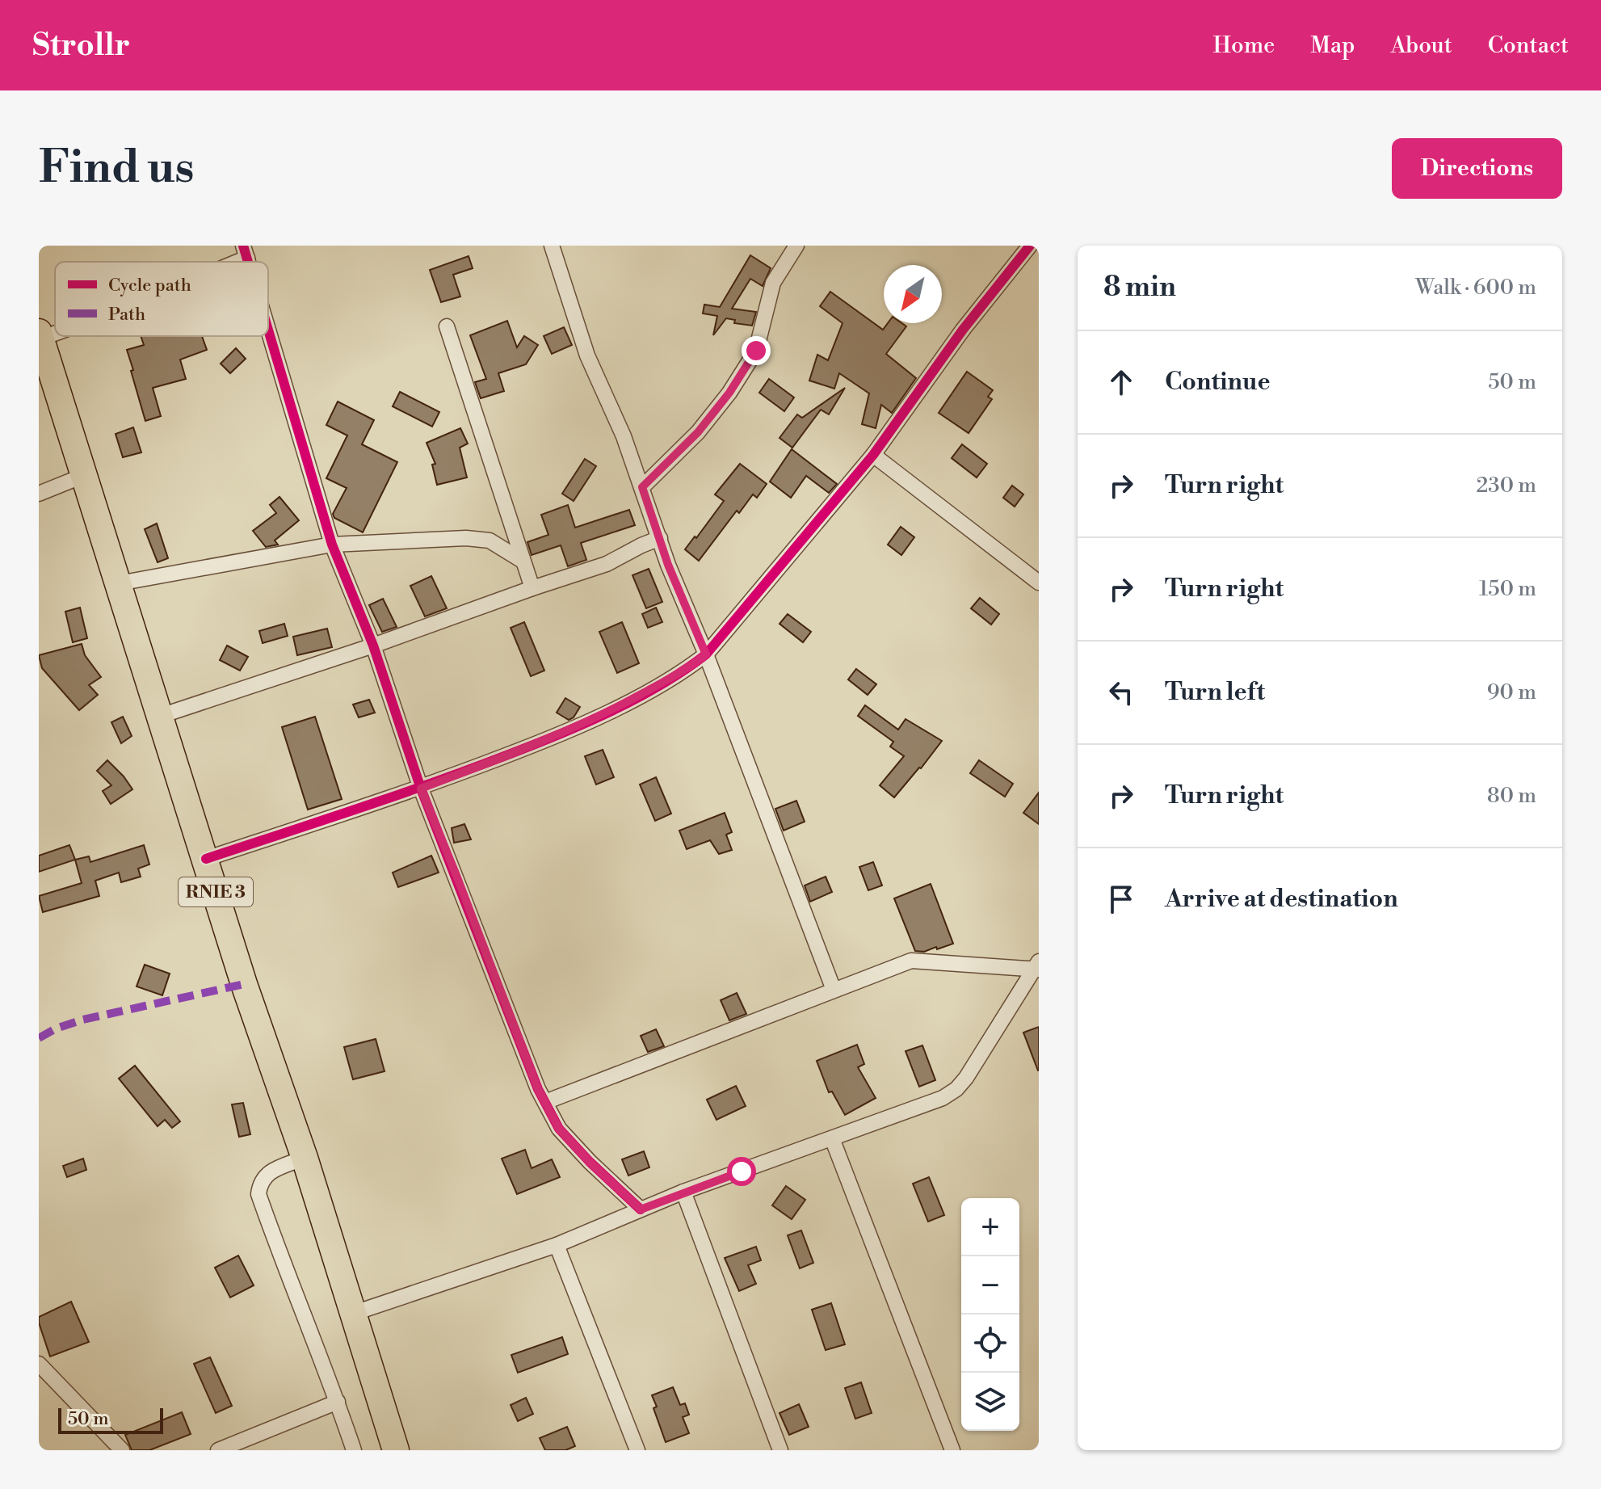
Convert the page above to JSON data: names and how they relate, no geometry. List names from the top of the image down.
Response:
{
  "streets": {
    "highway": ["RNIE 3"]
  },
  "legend": ["Cycle path", "Path"],
  "scale_bar": "50 m",
  "north": "bottom left",
  "page": {
    "header": "Strollr",
    "nav": [
      "Home",
      "Map",
      "About",
      "Contact"
    ],
    "buttons": "Directions",
    "title": "Find us",
    "heading": ["8 min", "Walk · 600 m"],
    "list": [
      ["Continue", "50 m"],
      ["Turn right", "230 m"],
      ["Turn right", "150 m"],
      ["Turn left", "90 m"],
      ["Turn right", "80 m"],
      "Arrive at destination"
    ],
    "map_buttons": ["+", "−"],
    "scale": "50 m"
  }
}
